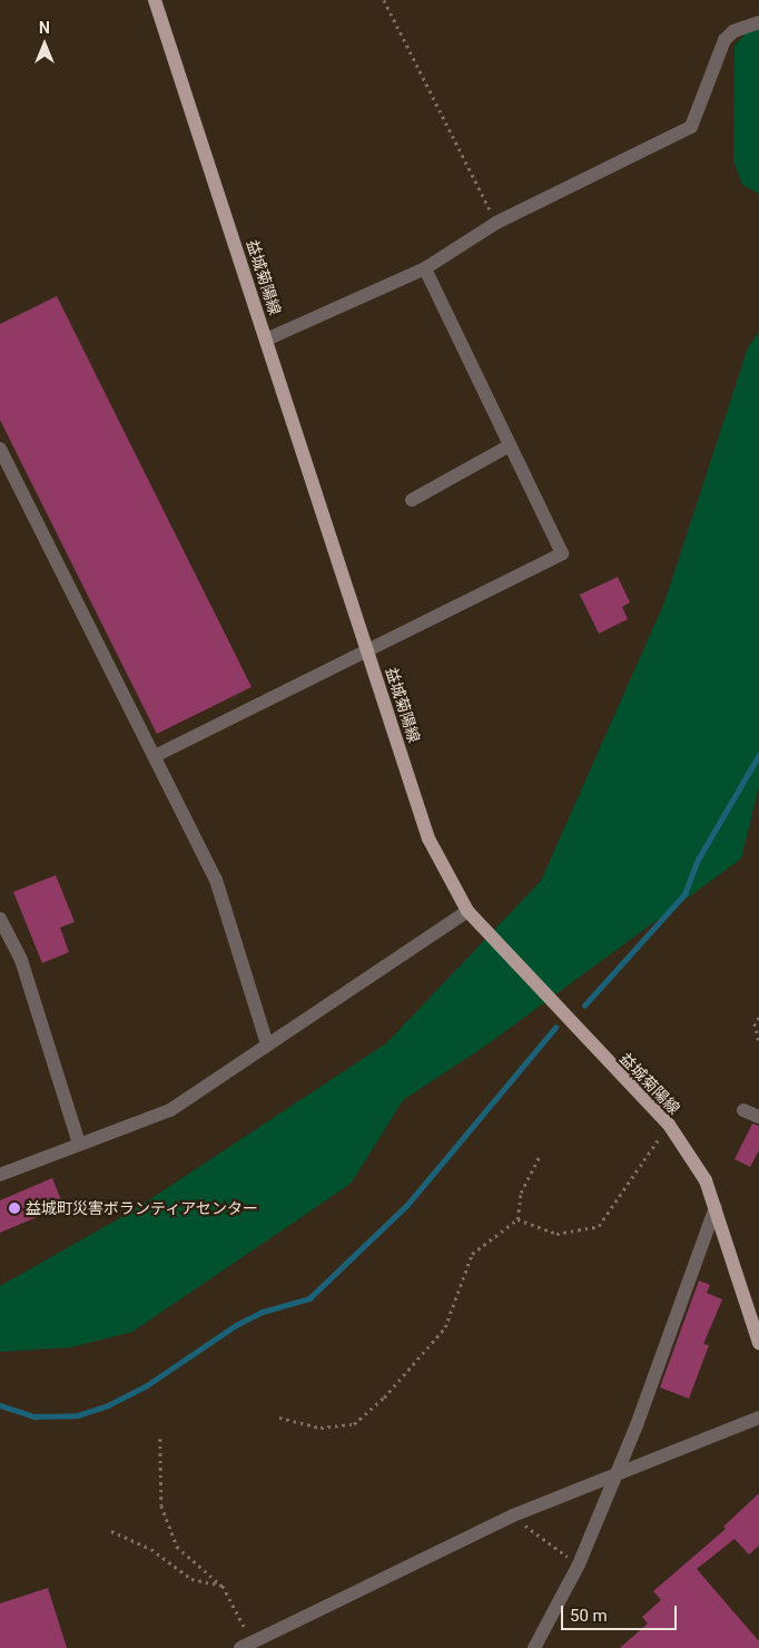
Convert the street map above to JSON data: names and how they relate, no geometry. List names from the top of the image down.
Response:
{
  "streets": {
    "main road": ["益城菊陽線"]
  },
  "places": ["益城町災害ボランティアセンター"],
  "scale_bar": "50 m",
  "north": "top"
}
